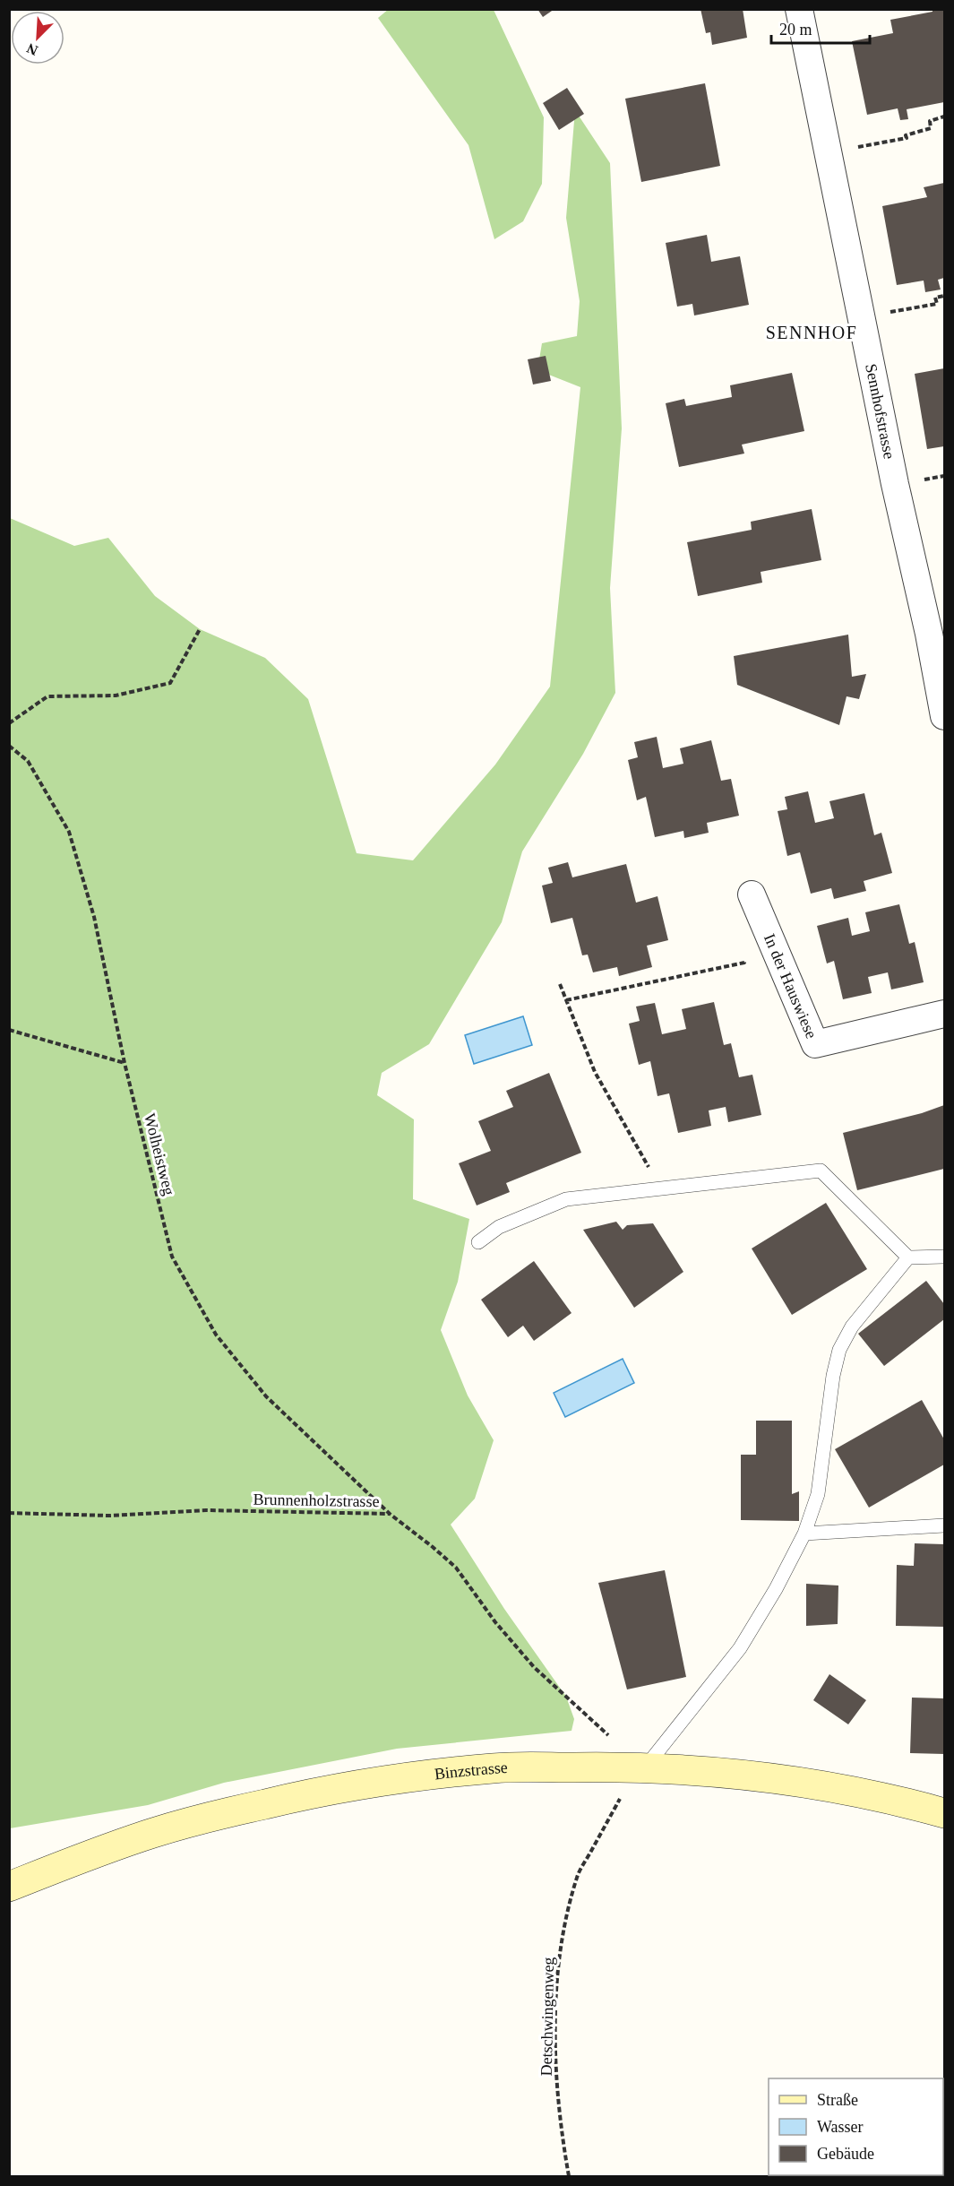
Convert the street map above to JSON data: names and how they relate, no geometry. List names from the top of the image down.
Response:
{
  "streets": {
    "main road": ["Binzstrasse"],
    "street": ["Sennhofstrasse", "In der Hauswiese"],
    "path": ["Wolheistweg", "Brunnenholzstrasse", "Detschwingenweg"]
  },
  "crossings": [
    ["Wolheistweg", "Brunnenholzstrasse"]
  ],
  "districts": ["SENNHOF"],
  "legend": ["Straße", "Wasser", "Gebäude"],
  "scale_bar": "20 m",
  "north": "bottom left"
}
